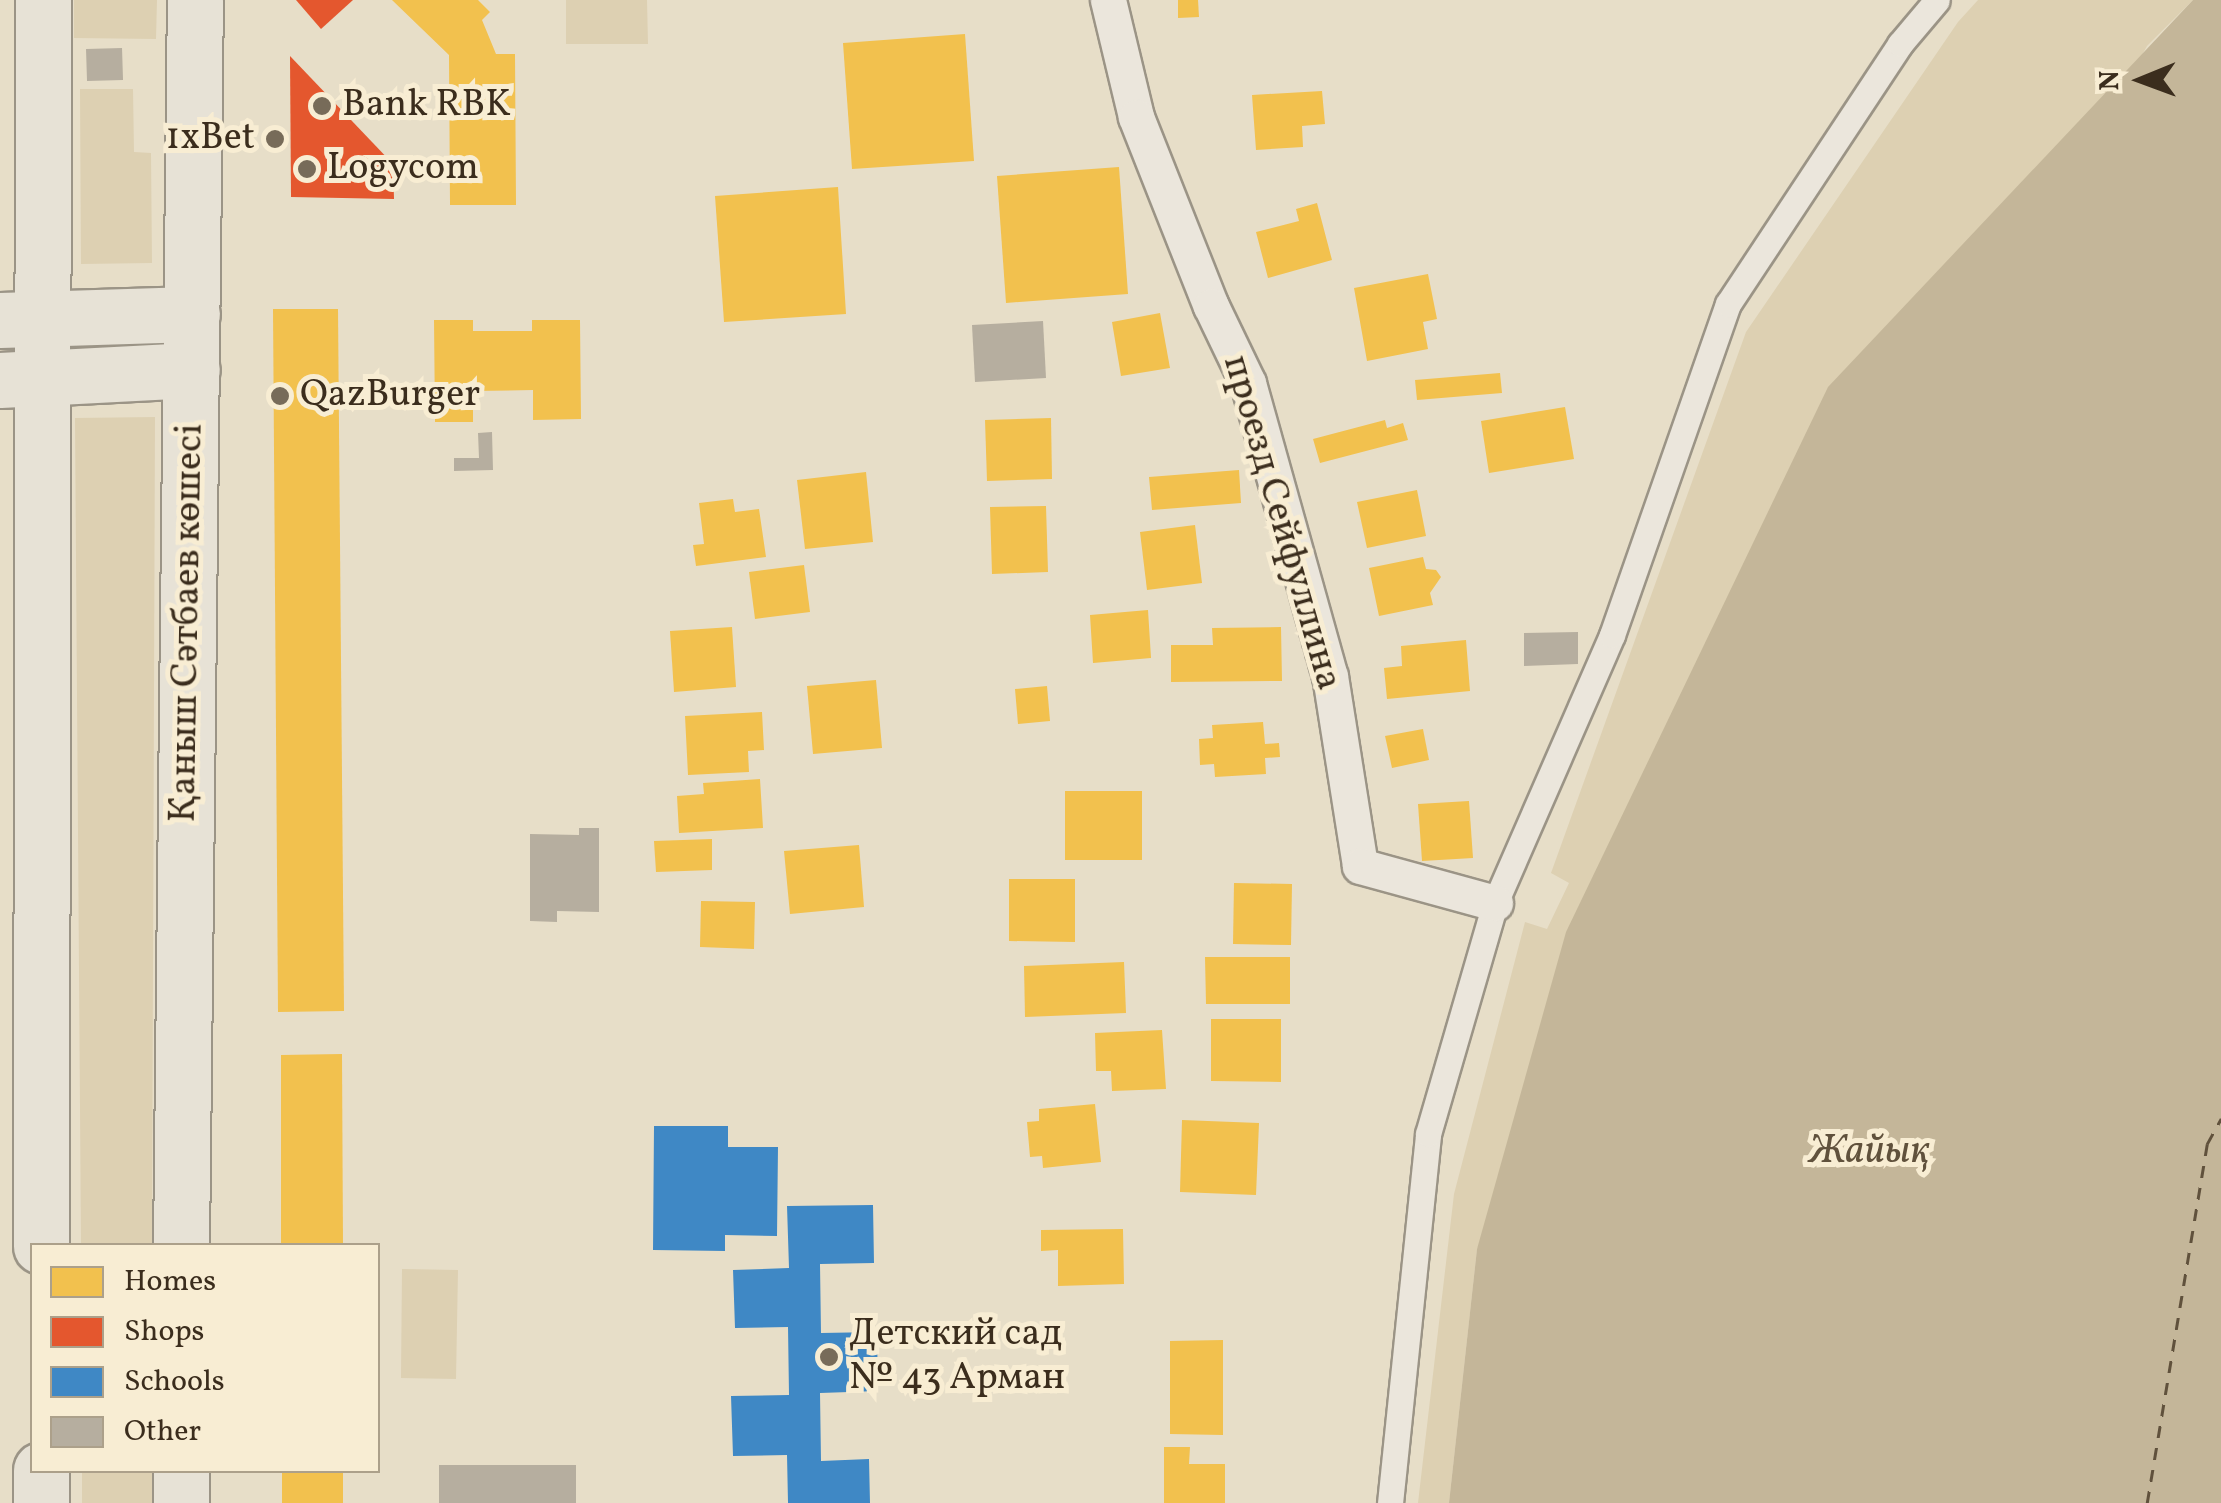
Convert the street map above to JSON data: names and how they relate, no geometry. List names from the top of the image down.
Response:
{
  "streets": {
    "main road": ["Қаныш Сәтбаев көшесі"],
    "street": ["проезд Сейфуллина"]
  },
  "water": ["Жайық"],
  "places": [
    "Bank RBK",
    "1xBet",
    "Logycom",
    "QazBurger",
    "Детский сад № 43 Арман"
  ],
  "legend": [
    "Homes",
    "Shops",
    "Schools",
    "Other"
  ],
  "north": "left"
}
